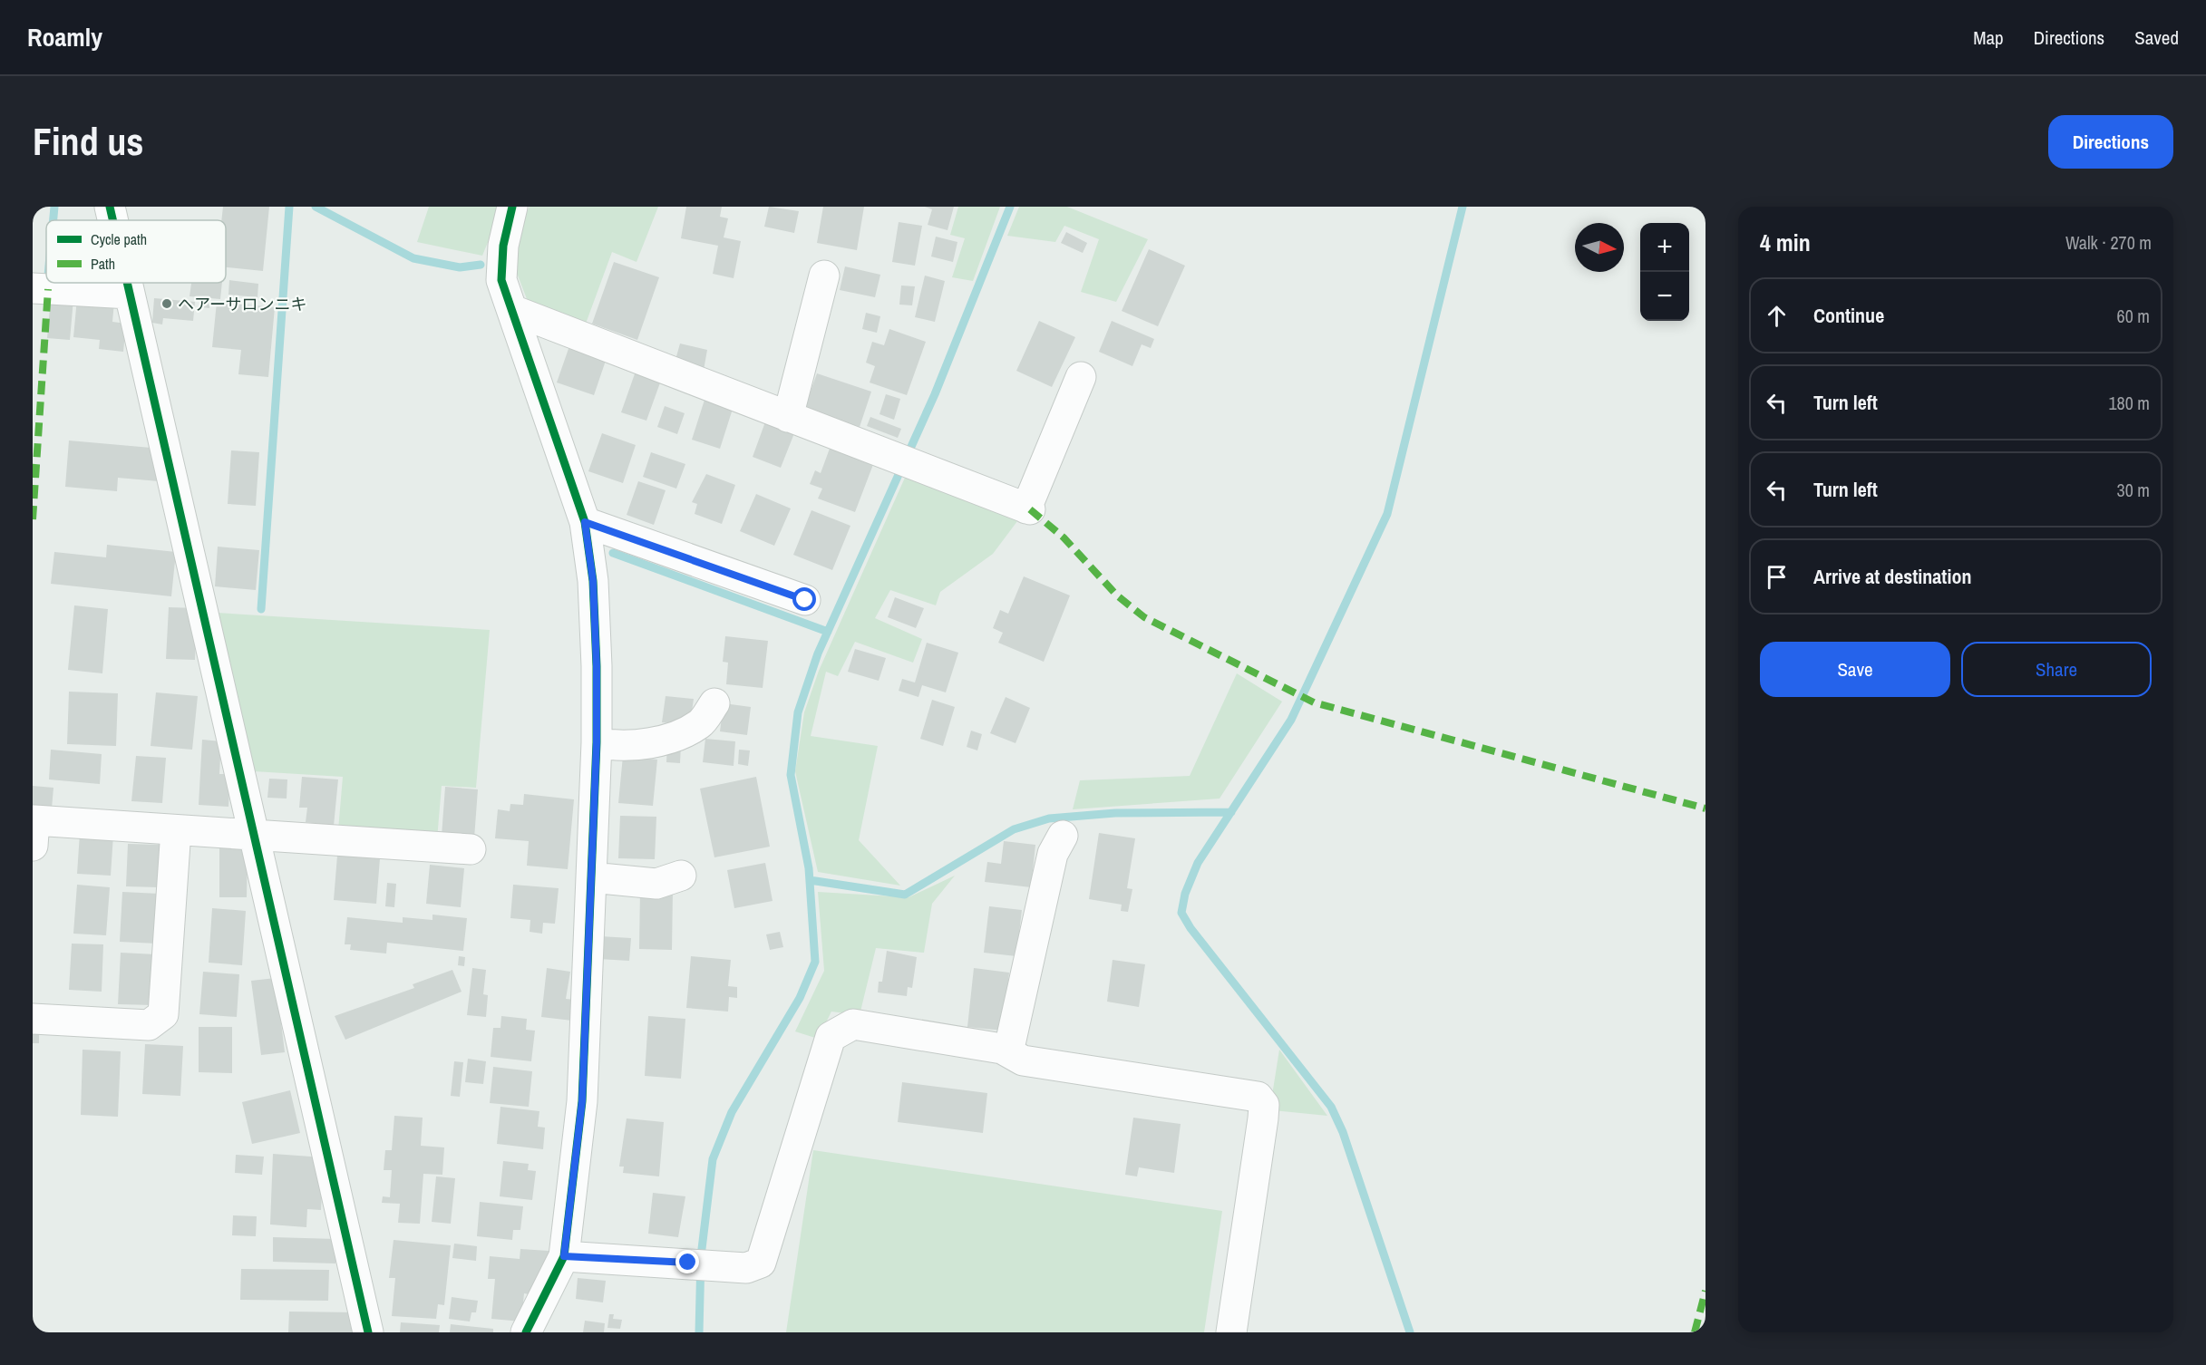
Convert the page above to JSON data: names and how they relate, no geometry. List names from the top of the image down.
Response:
{
  "places": ["ヘアーサロンニキ"],
  "legend": ["Cycle path", "Path"],
  "north": "right",
  "page": {
    "header": "Roamly",
    "nav": ["Map", "Directions", "Saved"],
    "buttons": [
      "Directions",
      ["Save", "Share"]
    ],
    "title": "Find us",
    "heading": ["4 min", "Walk · 270 m"],
    "map_buttons": ["+", "−"],
    "list": [
      ["Continue", "60 m"],
      ["Turn left", "180 m"],
      ["Turn left", "30 m"],
      "Arrive at destination"
    ]
  }
}
